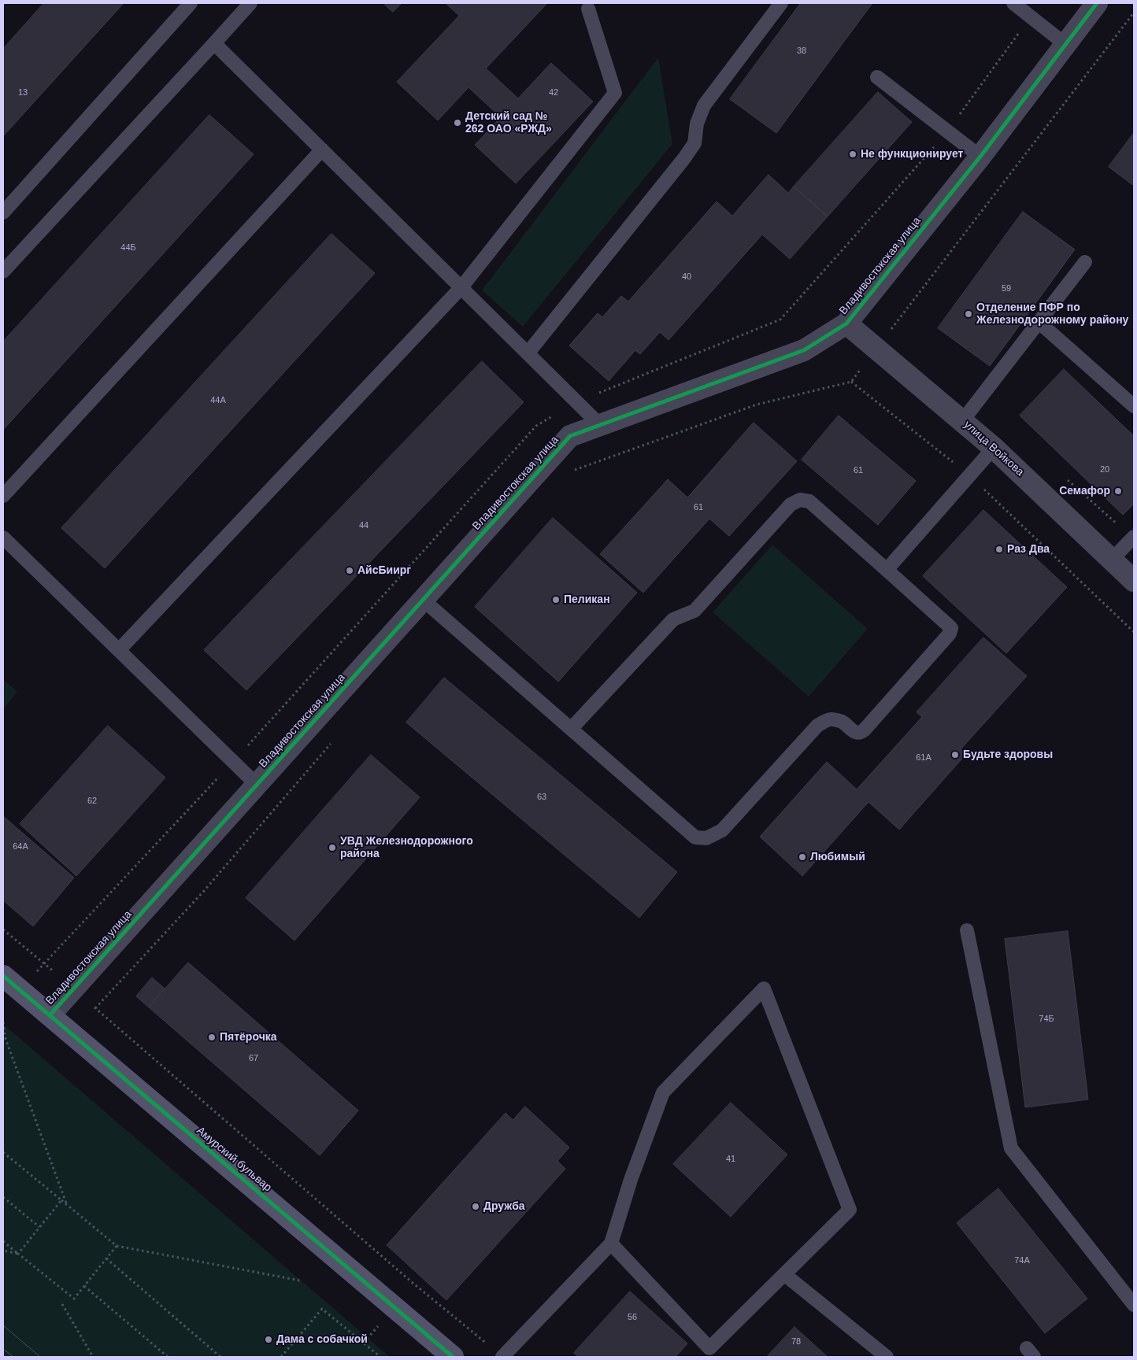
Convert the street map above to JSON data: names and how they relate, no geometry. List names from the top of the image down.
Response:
{
  "streets": {
    "street": ["Владивостокская улица", "улица Войкова", "Амурский бульвар"]
  },
  "crossings": [
    ["Владивостокская улица", "улица Войкова"],
    ["Владивостокская улица", "Амурский бульвар"]
  ],
  "places": [
    "Детский сад № 262 ОАО «РЖД»",
    "Не функционирует",
    "Отделение ПФР по Железнодорожному району",
    "Семафор",
    "Раз Два",
    "АйсБиирг",
    "Пеликан",
    "Будьте здоровы",
    "УВД Железнодорожного района",
    "Любимый",
    "Пятёрочка",
    "Дружба",
    "Дама с собачкой"
  ],
  "house_numbers": [
    "38",
    "13",
    "42",
    "44Б",
    "40",
    "59",
    "44А",
    "20",
    "61",
    "61",
    "44",
    "61А",
    "63",
    "62",
    "64А",
    "74Б",
    "67",
    "41",
    "74А",
    "56",
    "78"
  ]
}
